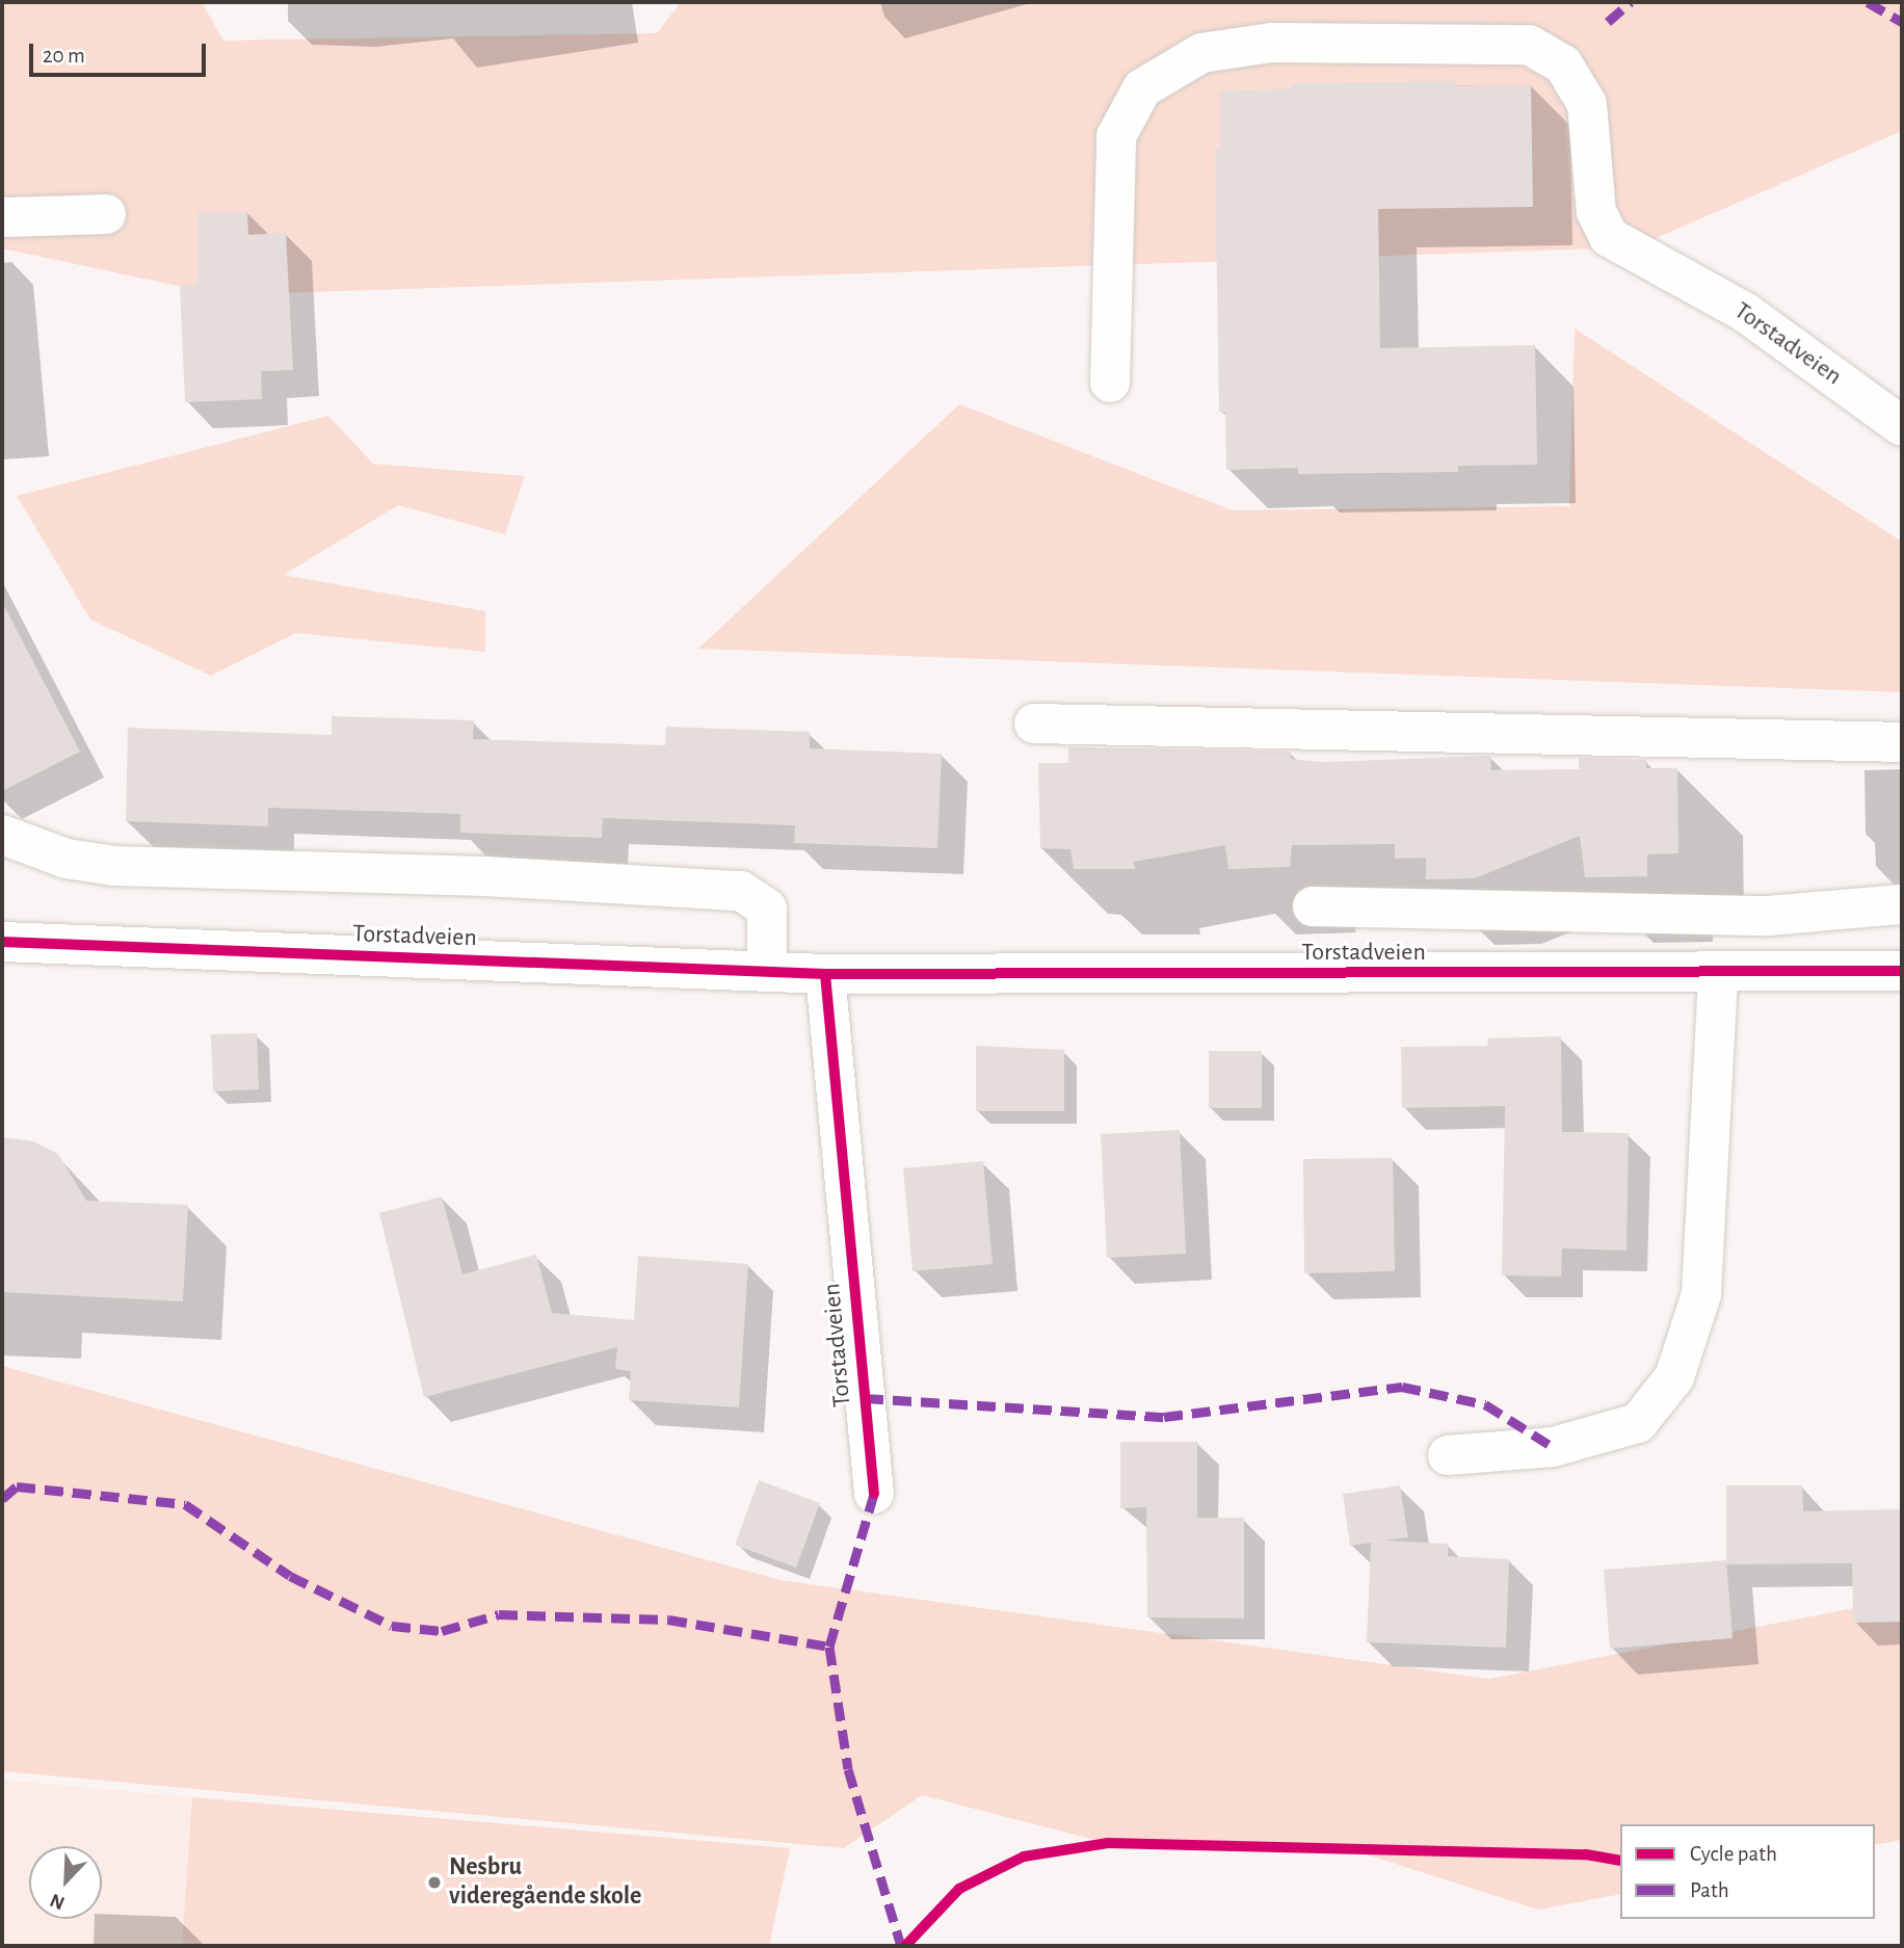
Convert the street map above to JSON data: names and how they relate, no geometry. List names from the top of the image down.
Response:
{
  "streets": {
    "street": ["Torstadveien"]
  },
  "places": ["Nesbru videregående skole"],
  "legend": ["Cycle path", "Path"],
  "scale_bar": "20 m",
  "north": "bottom left"
}
